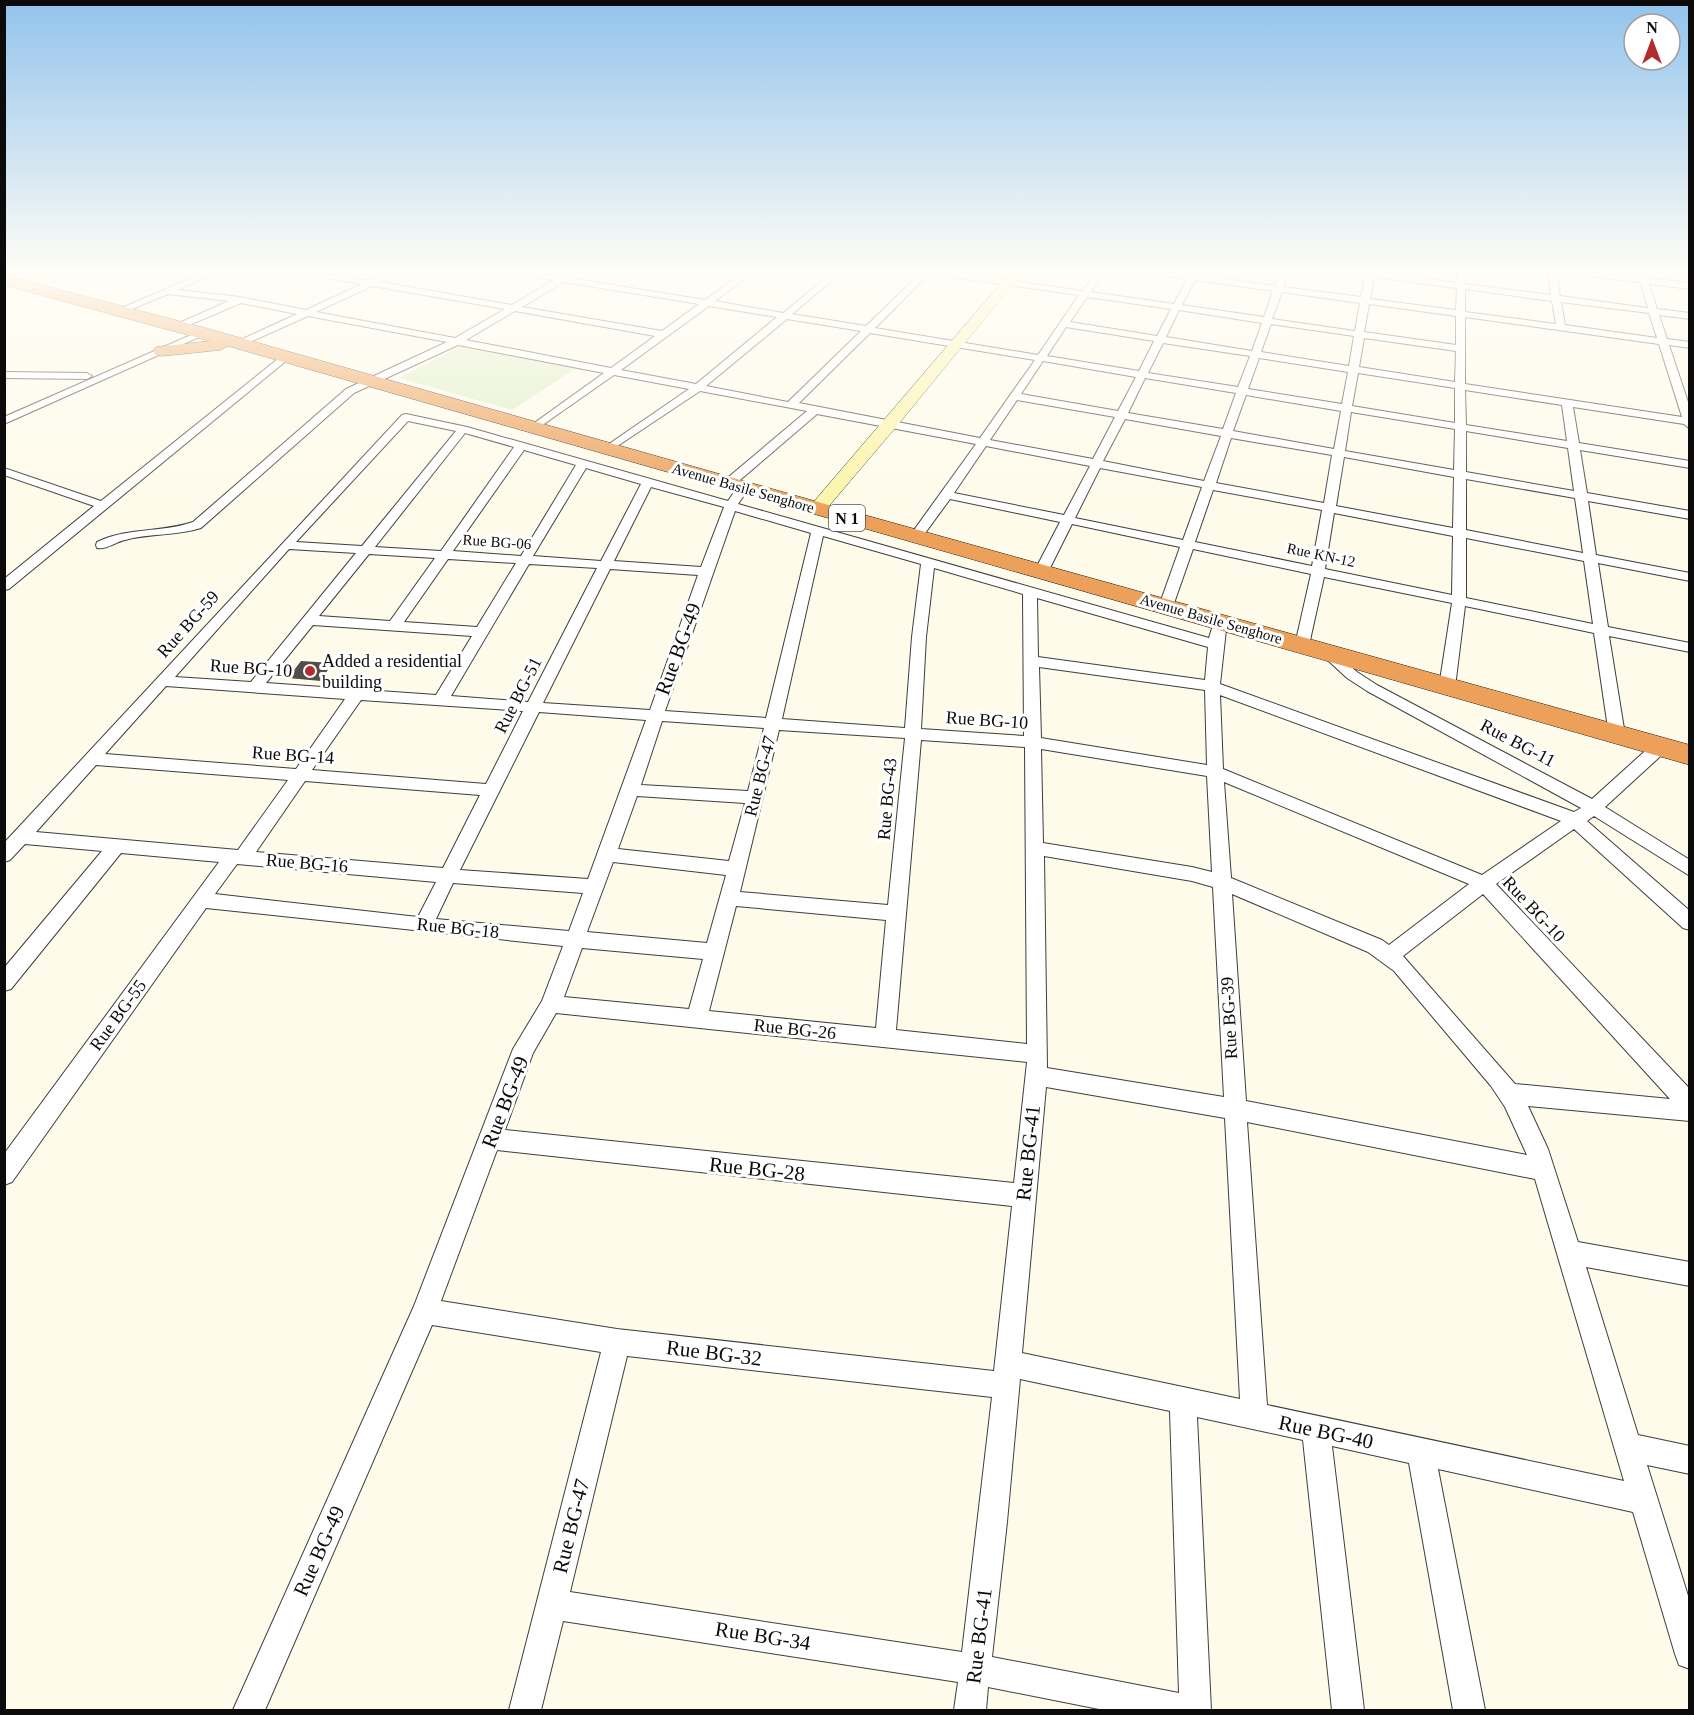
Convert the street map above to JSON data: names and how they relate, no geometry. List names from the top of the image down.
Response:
{
  "streets": {
    "highway": ["Avenue Basile Senghore", "N 1"],
    "street": [
      "Rue BG-06",
      "Rue KN-12",
      "Rue BG-59",
      "Rue BG-49",
      "Rue BG-10",
      "Rue BG-51",
      "Rue BG-11",
      "Rue BG-14",
      "Rue BG-47",
      "Rue BG-43",
      "Rue BG-16",
      "Rue BG-18",
      "Rue BG-55",
      "Rue BG-39",
      "Rue BG-26",
      "Rue BG-41",
      "Rue BG-28",
      "Rue BG-32",
      "Rue BG-40",
      "Rue BG-34"
    ]
  },
  "crossings": [
    ["Avenue Basile Senghore", "Rue BG-49"],
    ["Avenue Basile Senghore", "Rue BG-11"],
    ["Avenue Basile Senghore", "Rue BG-47"],
    ["Avenue Basile Senghore", "Rue BG-39"],
    ["Rue BG-06", "Rue BG-59"],
    ["Rue BG-06", "Rue BG-49"],
    ["Rue BG-06", "Rue BG-51"],
    ["Rue BG-59", "Rue BG-10"],
    ["Rue BG-59", "Rue BG-14"],
    ["Rue BG-59", "Rue BG-16"],
    ["Rue BG-49", "Rue BG-10"],
    ["Rue BG-49", "Rue BG-16"],
    ["Rue BG-49", "Rue BG-18"],
    ["Rue BG-49", "Rue BG-26"],
    ["Rue BG-49", "Rue BG-28"],
    ["Rue BG-49", "Rue BG-32"],
    ["Rue BG-10", "Rue BG-51"],
    ["Rue BG-10", "Rue BG-47"],
    ["Rue BG-10", "Rue BG-43"],
    ["Rue BG-10", "Rue BG-55"],
    ["Rue BG-10", "Rue BG-39"],
    ["Rue BG-10", "Rue BG-41"],
    ["Rue BG-51", "Rue BG-14"],
    ["Rue BG-51", "Rue BG-16"],
    ["Rue BG-51", "Rue BG-18"],
    ["Rue BG-14", "Rue BG-55"],
    ["Rue BG-47", "Rue BG-18"],
    ["Rue BG-47", "Rue BG-26"],
    ["Rue BG-47", "Rue BG-32"],
    ["Rue BG-47", "Rue BG-34"],
    ["Rue BG-43", "Rue BG-26"],
    ["Rue BG-16", "Rue BG-55"],
    ["Rue BG-18", "Rue BG-55"],
    ["Rue BG-39", "Rue BG-26"],
    ["Rue BG-39", "Rue BG-40"],
    ["Rue BG-26", "Rue BG-41"],
    ["Rue BG-41", "Rue BG-28"],
    ["Rue BG-41", "Rue BG-32"],
    ["Rue BG-41", "Rue BG-40"],
    ["Rue BG-41", "Rue BG-34"],
    ["Rue BG-32", "Rue BG-40"]
  ],
  "places": ["Added a residential building"],
  "north": "top"
}
